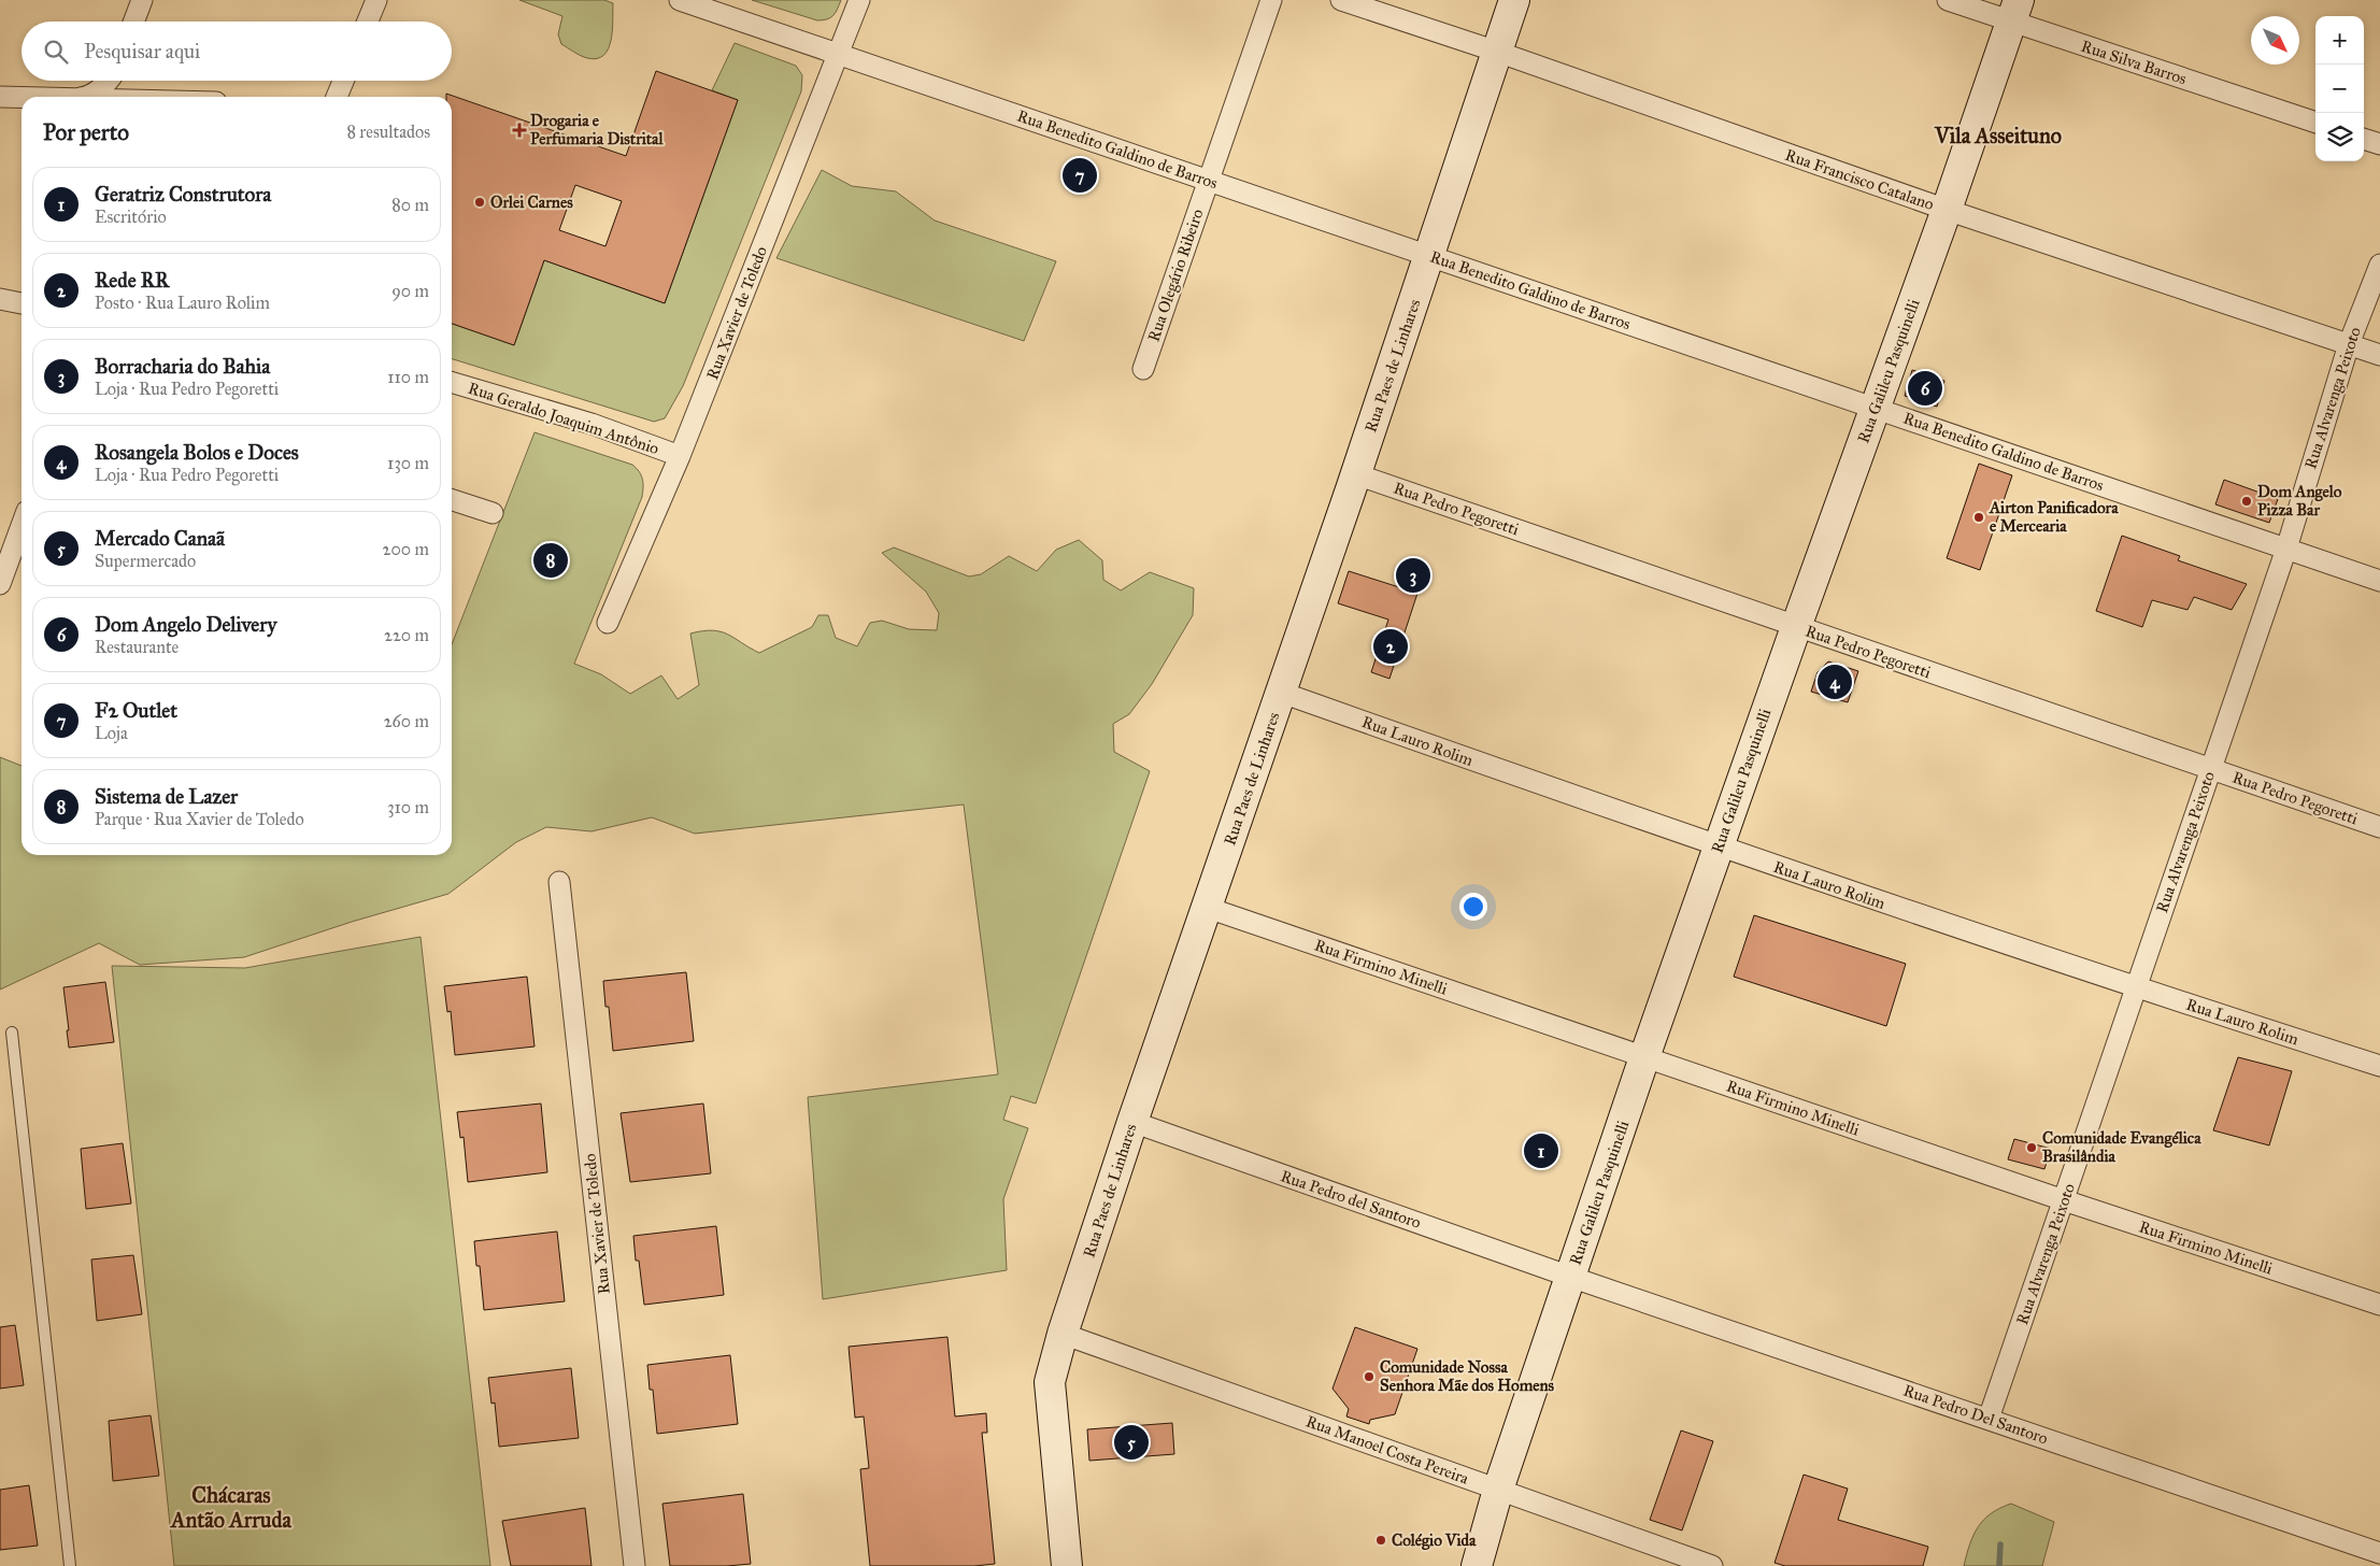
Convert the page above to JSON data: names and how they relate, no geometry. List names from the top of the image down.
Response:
{
  "streets": {
    "street": [
      "Rua Silva Barros",
      "Rua Benedito Galdino de Barros",
      "Rua Francisco Catalano",
      "Rua Olegário Ribeiro",
      "Rua Xavier de Toledo",
      "Rua Paes de Linhares",
      "Rua Galileu Pasquinelli",
      "Rua Alvarenga Peixoto",
      "Rua Geraldo Joaquim Antônio",
      "Rua Pedro Pegoretti",
      "Rua Lauro Rolim",
      "Rua Firmino Minelli",
      "Rua Pedro del Santoro",
      "Rua Pedro Del Santoro",
      "Rua Manoel Costa Pereira"
    ]
  },
  "crossings": [
    ["Rua Silva Barros", "Rua Galileu Pasquinelli"],
    ["Rua Benedito Galdino de Barros", "Rua Olegário Ribeiro"],
    ["Rua Benedito Galdino de Barros", "Rua Xavier de Toledo"],
    ["Rua Benedito Galdino de Barros", "Rua Paes de Linhares"],
    ["Rua Benedito Galdino de Barros", "Rua Galileu Pasquinelli"],
    ["Rua Benedito Galdino de Barros", "Rua Alvarenga Peixoto"],
    ["Rua Francisco Catalano", "Rua Paes de Linhares"],
    ["Rua Francisco Catalano", "Rua Galileu Pasquinelli"],
    ["Rua Francisco Catalano", "Rua Alvarenga Peixoto"],
    ["Rua Xavier de Toledo", "Rua Geraldo Joaquim Antônio"],
    ["Rua Paes de Linhares", "Rua Pedro Pegoretti"],
    ["Rua Paes de Linhares", "Rua Lauro Rolim"],
    ["Rua Paes de Linhares", "Rua Firmino Minelli"],
    ["Rua Paes de Linhares", "Rua Pedro del Santoro"],
    ["Rua Paes de Linhares", "Rua Manoel Costa Pereira"],
    ["Rua Galileu Pasquinelli", "Rua Pedro Pegoretti"],
    ["Rua Galileu Pasquinelli", "Rua Lauro Rolim"],
    ["Rua Galileu Pasquinelli", "Rua Firmino Minelli"],
    ["Rua Galileu Pasquinelli", "Rua Pedro del Santoro"],
    ["Rua Galileu Pasquinelli", "Rua Pedro Del Santoro"],
    ["Rua Galileu Pasquinelli", "Rua Manoel Costa Pereira"],
    ["Rua Alvarenga Peixoto", "Rua Pedro Pegoretti"],
    ["Rua Alvarenga Peixoto", "Rua Lauro Rolim"],
    ["Rua Alvarenga Peixoto", "Rua Firmino Minelli"],
    ["Rua Alvarenga Peixoto", "Rua Pedro Del Santoro"],
    ["Rua Pedro del Santoro", "Rua Pedro Del Santoro"]
  ],
  "districts": ["Vila Asseituno", "Chácaras Antão Arruda"],
  "places": {
    "health": ["Drogaria e Perfumaria Distrital"],
    "other": [
      "Orlei Carnes",
      "Dom Angelo Pizza Bar",
      "Airton Panificadora e Mercearia",
      "Comunidade Evangélica Brasilândia",
      "Comunidade Nossa Senhora Mãe dos Homens",
      "Colégio Vida"
    ]
  },
  "north": "bottom right",
  "page": {
    "map_buttons": ["+", "−"],
    "search": "Pesquisar aqui",
    "heading": ["Por perto", "8 resultados"],
    "pins": [
      "7",
      "6",
      "8",
      "3",
      "2",
      "4",
      "1",
      "5"
    ],
    "list": [
      {
        "mark": "1",
        "name": "Geratriz Construtora",
        "note": "Escritório",
        "value": "80 m"
      },
      {
        "mark": "2",
        "name": "Rede RR",
        "note": "Posto · Rua Lauro Rolim",
        "value": "90 m"
      },
      {
        "mark": "3",
        "name": "Borracharia do Bahia",
        "note": "Loja · Rua Pedro Pegoretti",
        "value": "110 m"
      },
      {
        "mark": "4",
        "name": "Rosangela Bolos e Doces",
        "note": "Loja · Rua Pedro Pegoretti",
        "value": "130 m"
      },
      {
        "mark": "5",
        "name": "Mercado Canaã",
        "note": "Supermercado",
        "value": "200 m"
      },
      {
        "mark": "6",
        "name": "Dom Angelo Delivery",
        "note": "Restaurante",
        "value": "220 m"
      },
      {
        "mark": "7",
        "name": "F2 Outlet",
        "note": "Loja",
        "value": "260 m"
      },
      {
        "mark": "8",
        "name": "Sistema de Lazer",
        "note": "Parque · Rua Xavier de Toledo",
        "value": "310 m"
      }
    ]
  }
}
